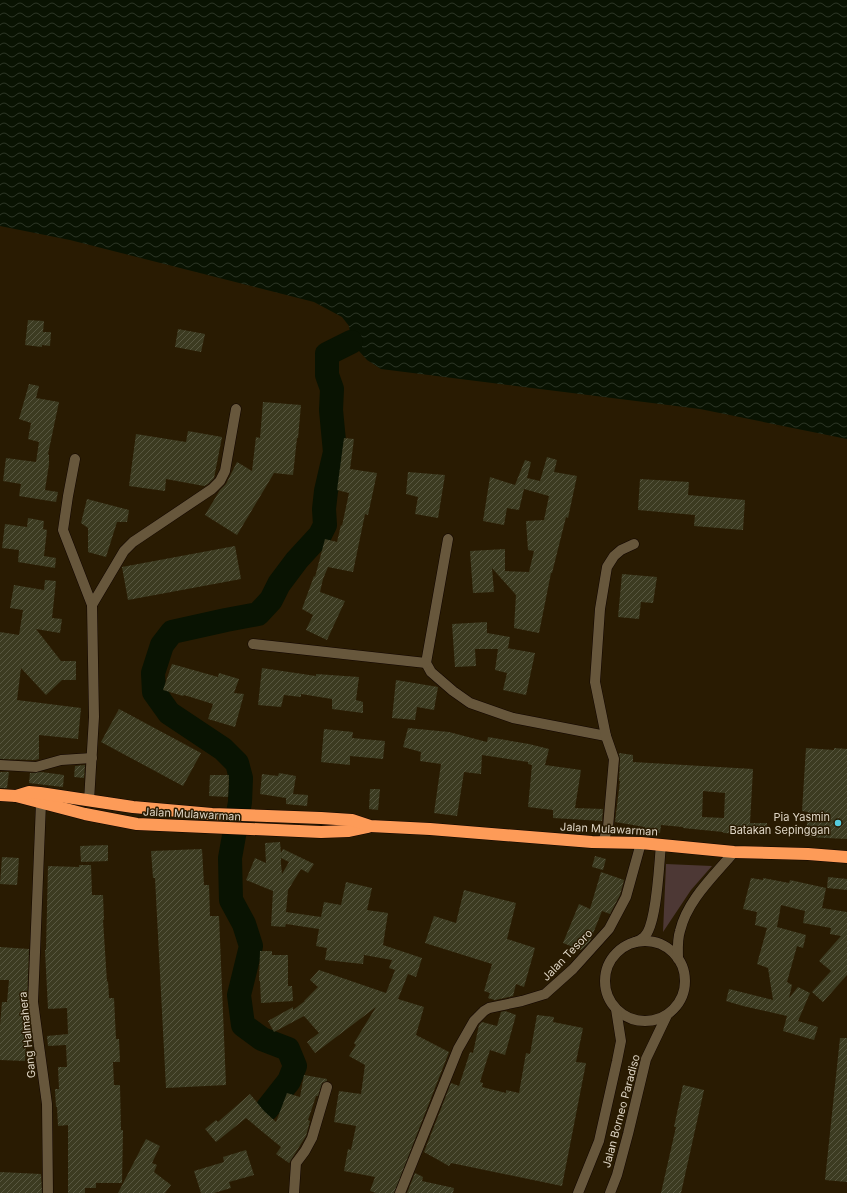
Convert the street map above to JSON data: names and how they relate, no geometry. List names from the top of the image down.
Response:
{
  "streets": {
    "highway": ["Jalan Mulawarman"],
    "street": ["Jalan Tesoro", "Gang Halmahera", "Jalan Borneo Paradiso"]
  },
  "crossings": [
    ["Jalan Mulawarman", "Jalan Tesoro"],
    ["Jalan Mulawarman", "Gang Halmahera"]
  ],
  "places": ["Pia Yasmin Batakan Sepinggan"]
}
